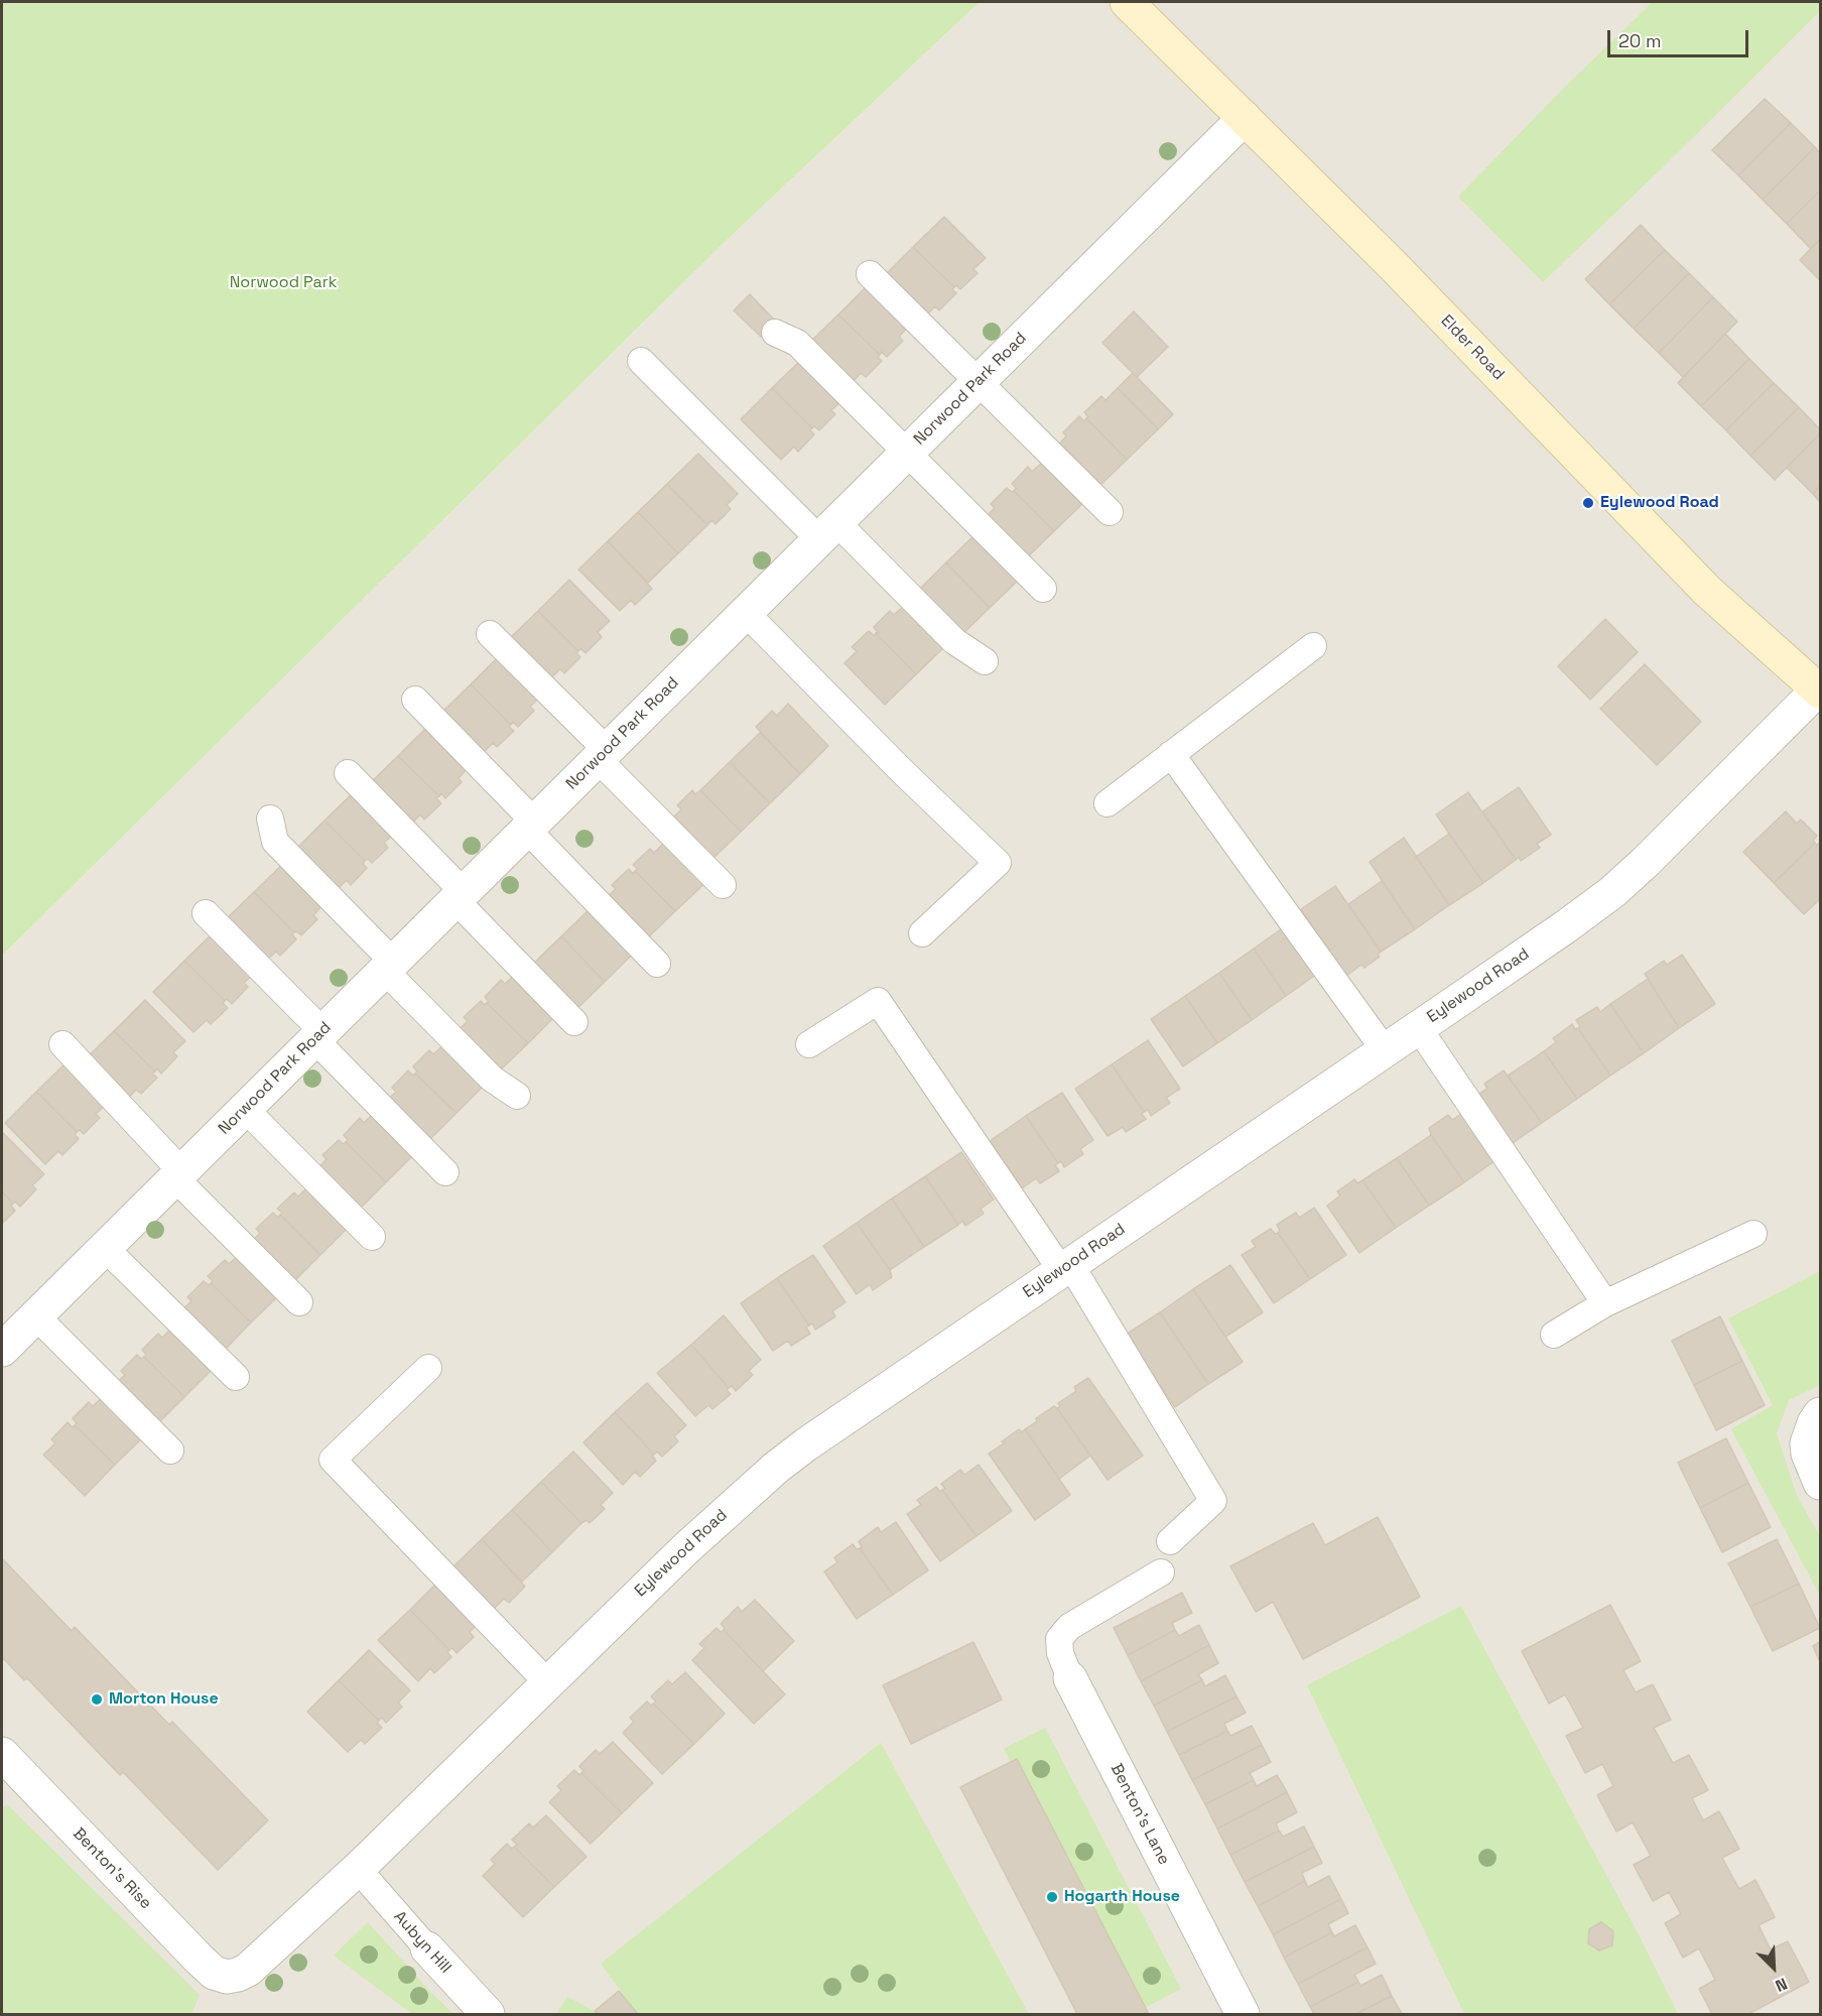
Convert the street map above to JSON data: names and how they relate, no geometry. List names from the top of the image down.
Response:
{
  "streets": {
    "main road": ["Elder Road"],
    "street": [
      "Norwood Park Road",
      "Eylewood Road",
      "Benton's Lane",
      "Benton's Rise",
      "Aubyn Hill"
    ]
  },
  "crossings": [
    ["Elder Road", "Norwood Park Road"],
    ["Elder Road", "Eylewood Road"],
    ["Eylewood Road", "Benton's Rise"],
    ["Eylewood Road", "Aubyn Hill"]
  ],
  "parks": ["Norwood Park"],
  "places": ["Eylewood Road", "Morton House", "Hogarth House"],
  "scale_bar": "20 m",
  "north": "bottom right"
}
